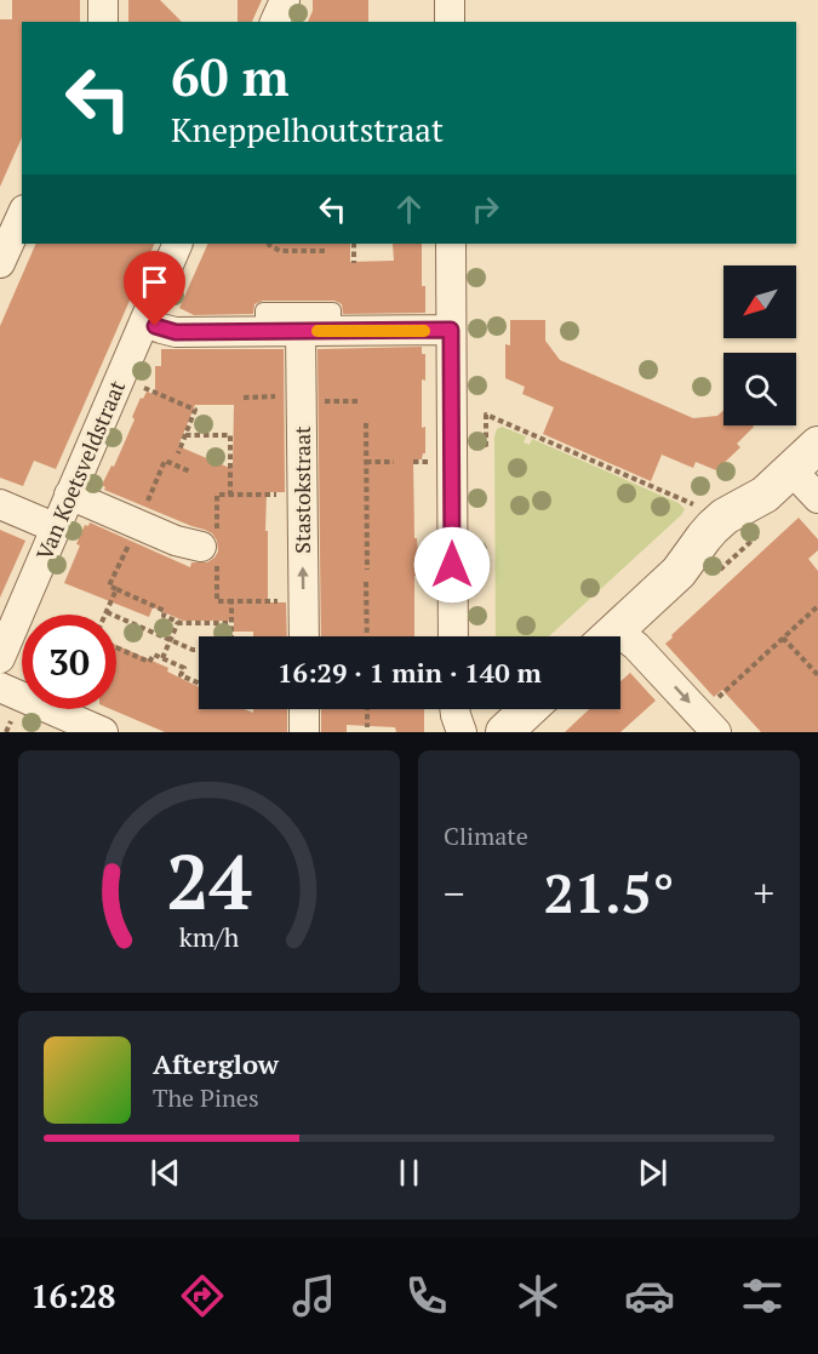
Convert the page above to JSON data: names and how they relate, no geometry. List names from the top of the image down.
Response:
{
  "streets": {
    "street": ["Van Koetsveldstraat", "Stastokstraat"]
  },
  "north": "bottom left",
  "page": {
    "turn": ["60 m", "Kneppelhoutstraat"],
    "limit": "30",
    "trip": "16:29 · 1 min · 140 m",
    "tile": "Climate",
    "heat": ["−", "21.5°", "+"],
    "song": ["Afterglow", "The Pines"],
    "tabs": "16:28",
    "gauge": ["24", "km/h"]
  }
}
